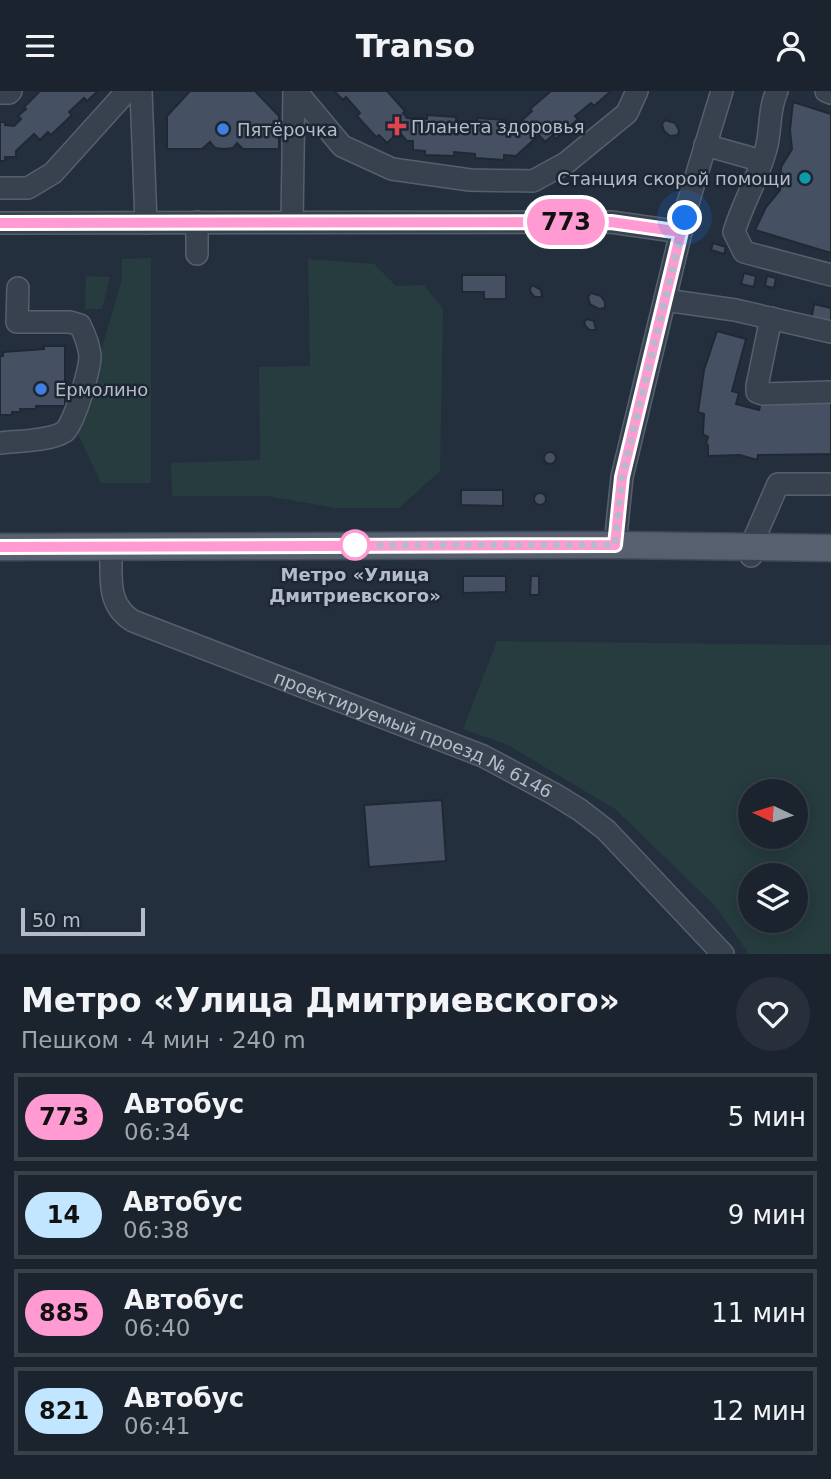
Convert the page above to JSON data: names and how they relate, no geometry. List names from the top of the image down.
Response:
{
  "streets": {
    "street": ["проектируемый проезд № 6146"]
  },
  "places": {
    "health": ["Планета здоровья"],
    "other": [
      "Пятёрочка",
      "Станция скорой помощи",
      "Ермолино",
      "Метро «Улица Дмитриевского»"
    ]
  },
  "lines": ["bus line 773"],
  "scale_bar": "50 m",
  "north": "left",
  "page": {
    "header": "Transo",
    "on_map": "773",
    "scale": "50 m",
    "heading": ["Метро «Улица Дмитриевского»", "Пешком · 4 мин · 240 m"],
    "list": [
      {
        "mark": "773",
        "name": "Автобус",
        "note": "06:34",
        "value": "5 мин"
      },
      {
        "mark": "14",
        "name": "Автобус",
        "note": "06:38",
        "value": "9 мин"
      },
      {
        "mark": "885",
        "name": "Автобус",
        "note": "06:40",
        "value": "11 мин"
      },
      {
        "mark": "821",
        "name": "Автобус",
        "note": "06:41",
        "value": "12 мин"
      }
    ]
  }
}
